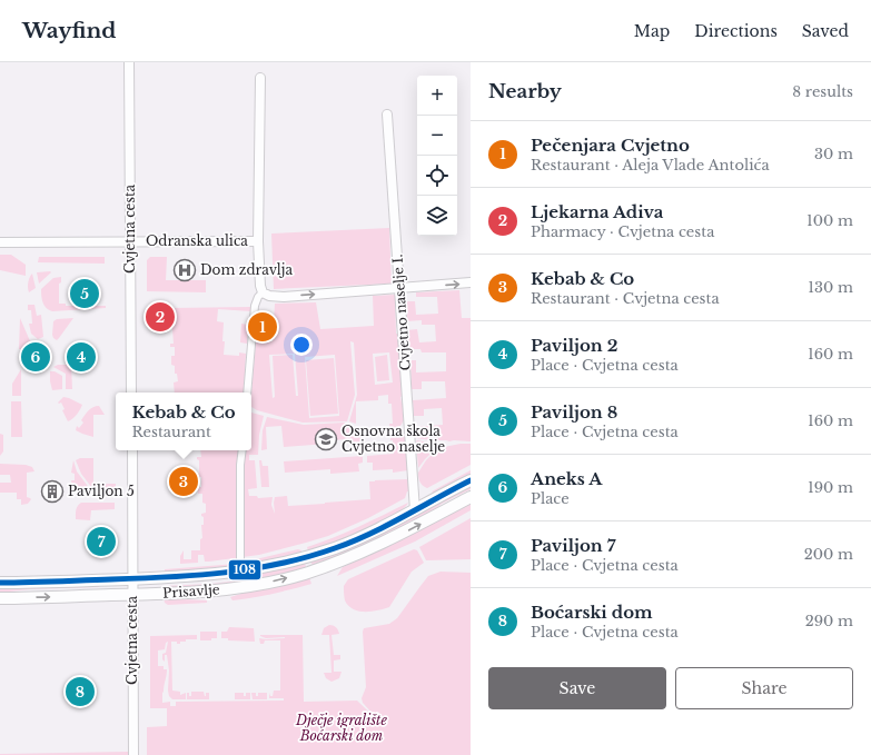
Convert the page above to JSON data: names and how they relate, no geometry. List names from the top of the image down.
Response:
{
  "streets": {
    "street": [
      "Cvjetna cesta",
      "Odranska ulica",
      "Cvjetno naselje I.",
      "Prisavlje"
    ]
  },
  "crossings": [
    ["Cvjetna cesta", "Odranska ulica"],
    ["Cvjetna cesta", "Prisavlje"],
    ["Cvjetno naselje I.", "Prisavlje"]
  ],
  "parks": ["Dječje igralište Boćarski dom"],
  "places": {
    "hospital": ["Dom zdravlja"],
    "school or university": ["Osnovna škola Cvjetno naselje"],
    "building": ["Paviljon 5"]
  },
  "lines": ["transit line 108"],
  "page": {
    "header": "Wayfind",
    "nav": ["Map", "Directions", "Saved"],
    "heading": ["Nearby", "8 results"],
    "map_buttons": ["+", "−"],
    "list": [
      {
        "mark": "1",
        "name": "Pečenjara Cvjetno",
        "note": "Restaurant · Aleja Vlade Antolića",
        "value": "30 m"
      },
      {
        "mark": "2",
        "name": "Ljekarna Adiva",
        "note": "Pharmacy · Cvjetna cesta",
        "value": "100 m"
      },
      {
        "mark": "3",
        "name": "Kebab & Co",
        "note": "Restaurant · Cvjetna cesta",
        "value": "130 m"
      },
      {
        "mark": "4",
        "name": "Paviljon 2",
        "note": "Place · Cvjetna cesta",
        "value": "160 m"
      },
      {
        "mark": "5",
        "name": "Paviljon 8",
        "note": "Place · Cvjetna cesta",
        "value": "160 m"
      },
      {
        "mark": "6",
        "name": "Aneks A",
        "note": "Place",
        "value": "190 m"
      },
      {
        "mark": "7",
        "name": "Paviljon 7",
        "note": "Place · Cvjetna cesta",
        "value": "200 m"
      },
      {
        "mark": "8",
        "name": "Boćarski dom",
        "note": "Place · Cvjetna cesta",
        "value": "290 m"
      }
    ],
    "pins": [
      "5",
      "2",
      "1",
      "4",
      "6",
      "3",
      "7",
      "8"
    ],
    "popup": ["Kebab & Co", "Restaurant"],
    "buttons": ["Save", "Share"]
  }
}
